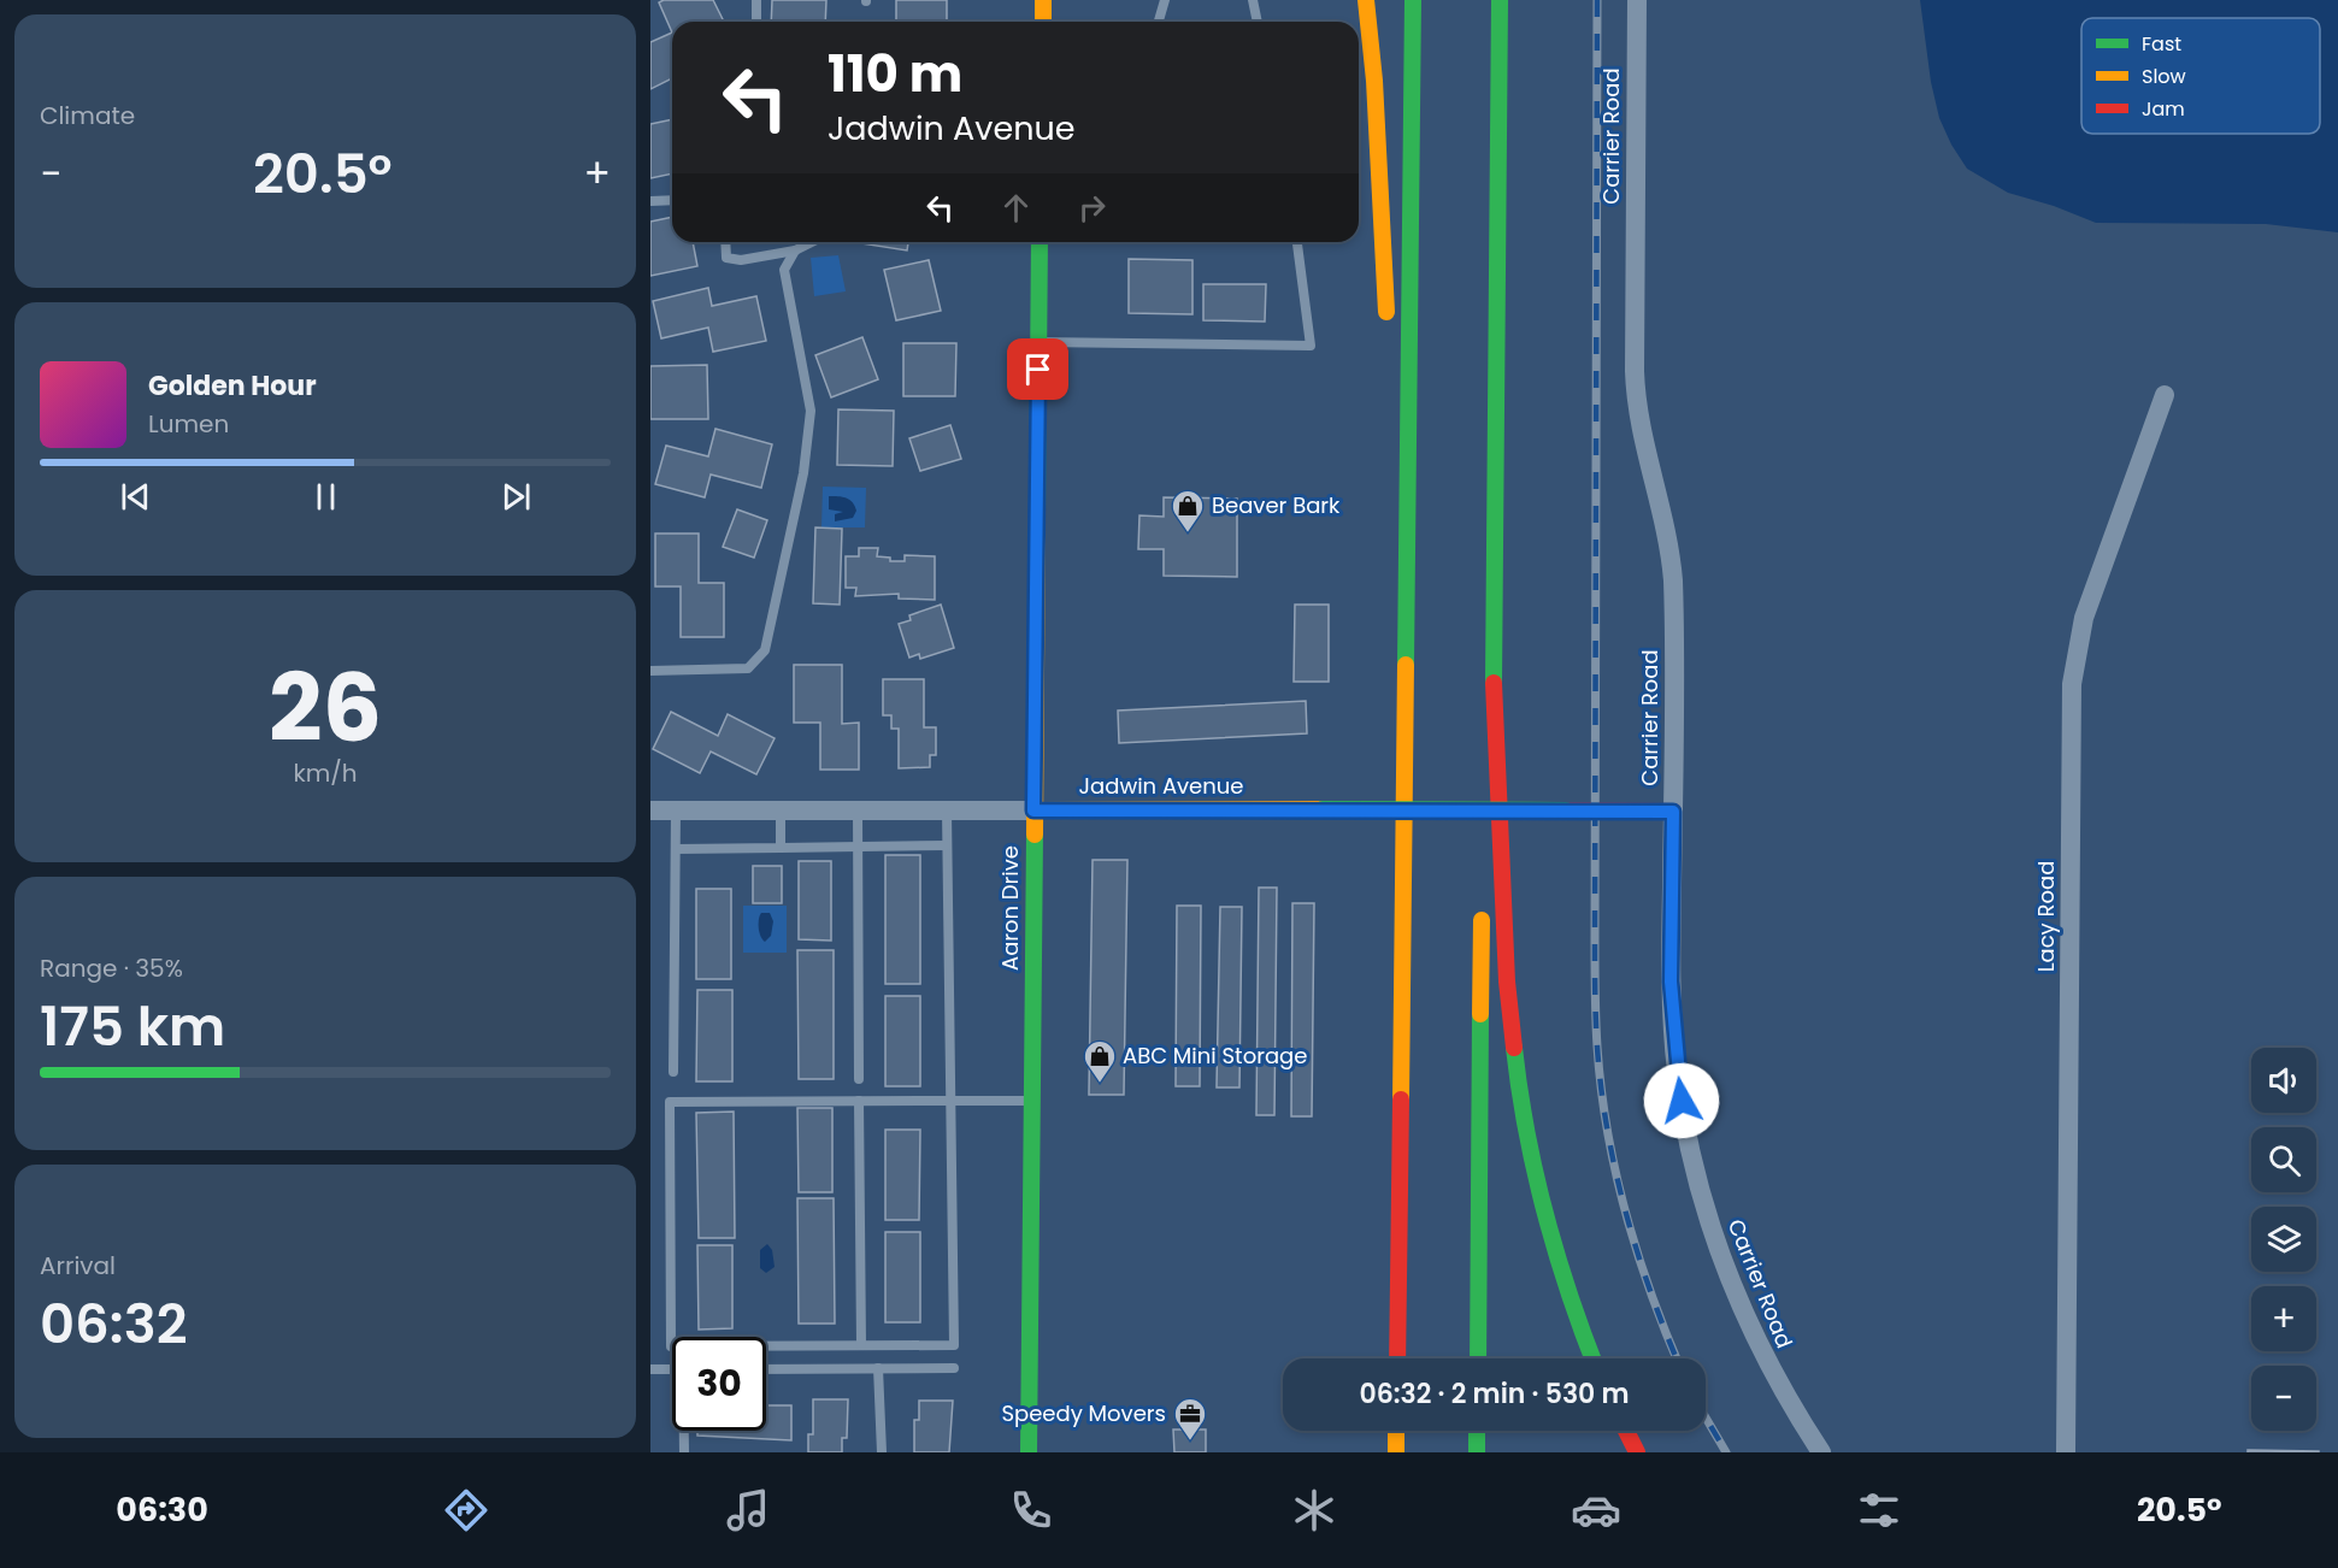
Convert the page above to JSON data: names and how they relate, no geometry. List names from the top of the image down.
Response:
{
  "streets": {
    "main road": ["Jadwin Avenue", "Aaron Drive"],
    "street": ["Carrier Road", "Lacy Road"]
  },
  "crossings": [
    ["Carrier Road", "Jadwin Avenue"],
    ["Jadwin Avenue", "Aaron Drive"]
  ],
  "places": {
    "shop": ["Beaver Bark", "ABC Mini Storage"],
    "office": ["Speedy Movers"]
  },
  "legend": ["Fast", "Slow", "Jam"],
  "page": {
    "tile": [
      "Climate",
      ["26", "km/h"],
      ["Range · 35%", "175 km"],
      ["Arrival", "06:32"]
    ],
    "turn": ["110 m", "Jadwin Avenue"],
    "heat": ["−", "20.5°", "+"],
    "song": ["Golden Hour", "Lumen"],
    "map_buttons": ["+", "−"],
    "limit": "30",
    "trip": "06:32 · 2 min · 530 m",
    "tabs": ["06:30", "20.5°"]
  }
}
